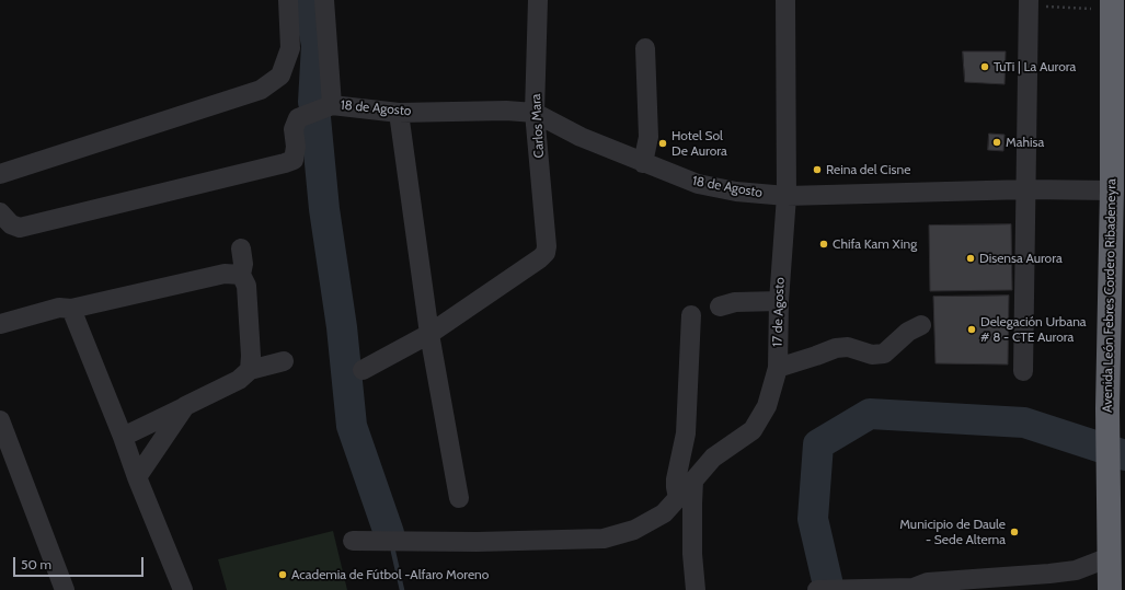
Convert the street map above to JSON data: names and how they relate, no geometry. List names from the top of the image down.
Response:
{
  "streets": {
    "highway": ["Avenida León Febres Cordero Ribadeneyra"],
    "street": ["18 de Agosto", "Carlos Mara", "17 de Agosto"]
  },
  "crossings": [
    ["18 de Agosto", "Carlos Mara"],
    ["18 de Agosto", "Avenida León Febres Cordero Ribadeneyra"],
    ["18 de Agosto", "17 de Agosto"]
  ],
  "places": [
    "TuTi | La Aurora",
    "Mahisa",
    "Hotel Sol De Aurora",
    "Reina del Cisne",
    "Chifa Kam Xing",
    "Disensa Aurora",
    "Delegación Urbana # 8 - CTE Aurora",
    "Municipio de Daule - Sede Alterna",
    "Academia de Fútbol -Alfaro Moreno"
  ],
  "scale_bar": "50 m"
}
